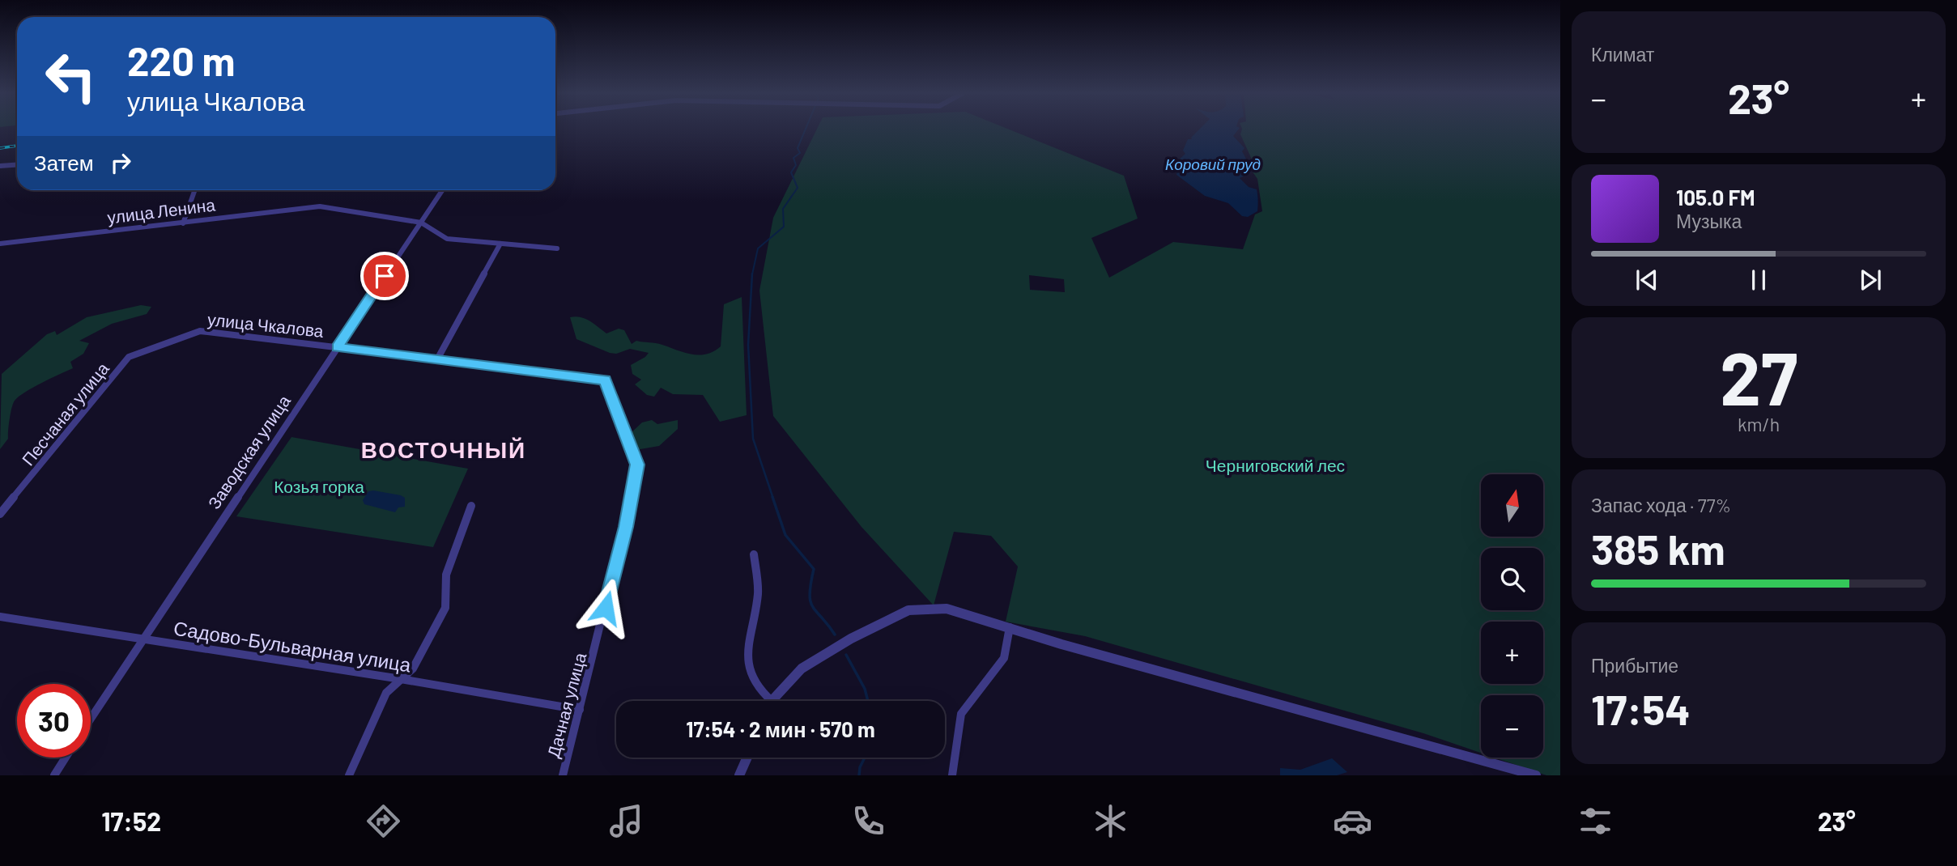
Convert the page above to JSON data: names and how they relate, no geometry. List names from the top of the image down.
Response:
{
  "streets": {
    "street": [
      "улица Ленина",
      "улица Чкалова",
      "Песчаная улица",
      "Заводская улица",
      "Садово-Бульварная улица",
      "Дачная улица"
    ]
  },
  "crossings": [
    ["улица Ленина", "Заводская улица"],
    ["улица Чкалова", "Песчаная улица"],
    ["улица Чкалова", "Заводская улица"],
    ["улица Чкалова", "Дачная улица"],
    ["Заводская улица", "Садово-Бульварная улица"],
    ["Садово-Бульварная улица", "Дачная улица"]
  ],
  "districts": ["ВОСТОЧНЫЙ"],
  "water": ["Коровий пруд"],
  "parks": ["Черниговский лес", "Козья горка"],
  "north": "top",
  "page": {
    "tile": [
      "Климат",
      ["27", "km/h"],
      ["Запас хода · 77%", "385 km"],
      ["Прибытие", "17:54"]
    ],
    "turn": ["220 m", "улица Чкалова"],
    "heat": ["−", "23°", "+"],
    "then": "Затем",
    "song": ["105.0 FM", "Музыка"],
    "map_buttons": ["+", "−"],
    "limit": "30",
    "trip": "17:54 · 2 мин · 570 m",
    "tabs": ["17:52", "23°"]
  }
}
